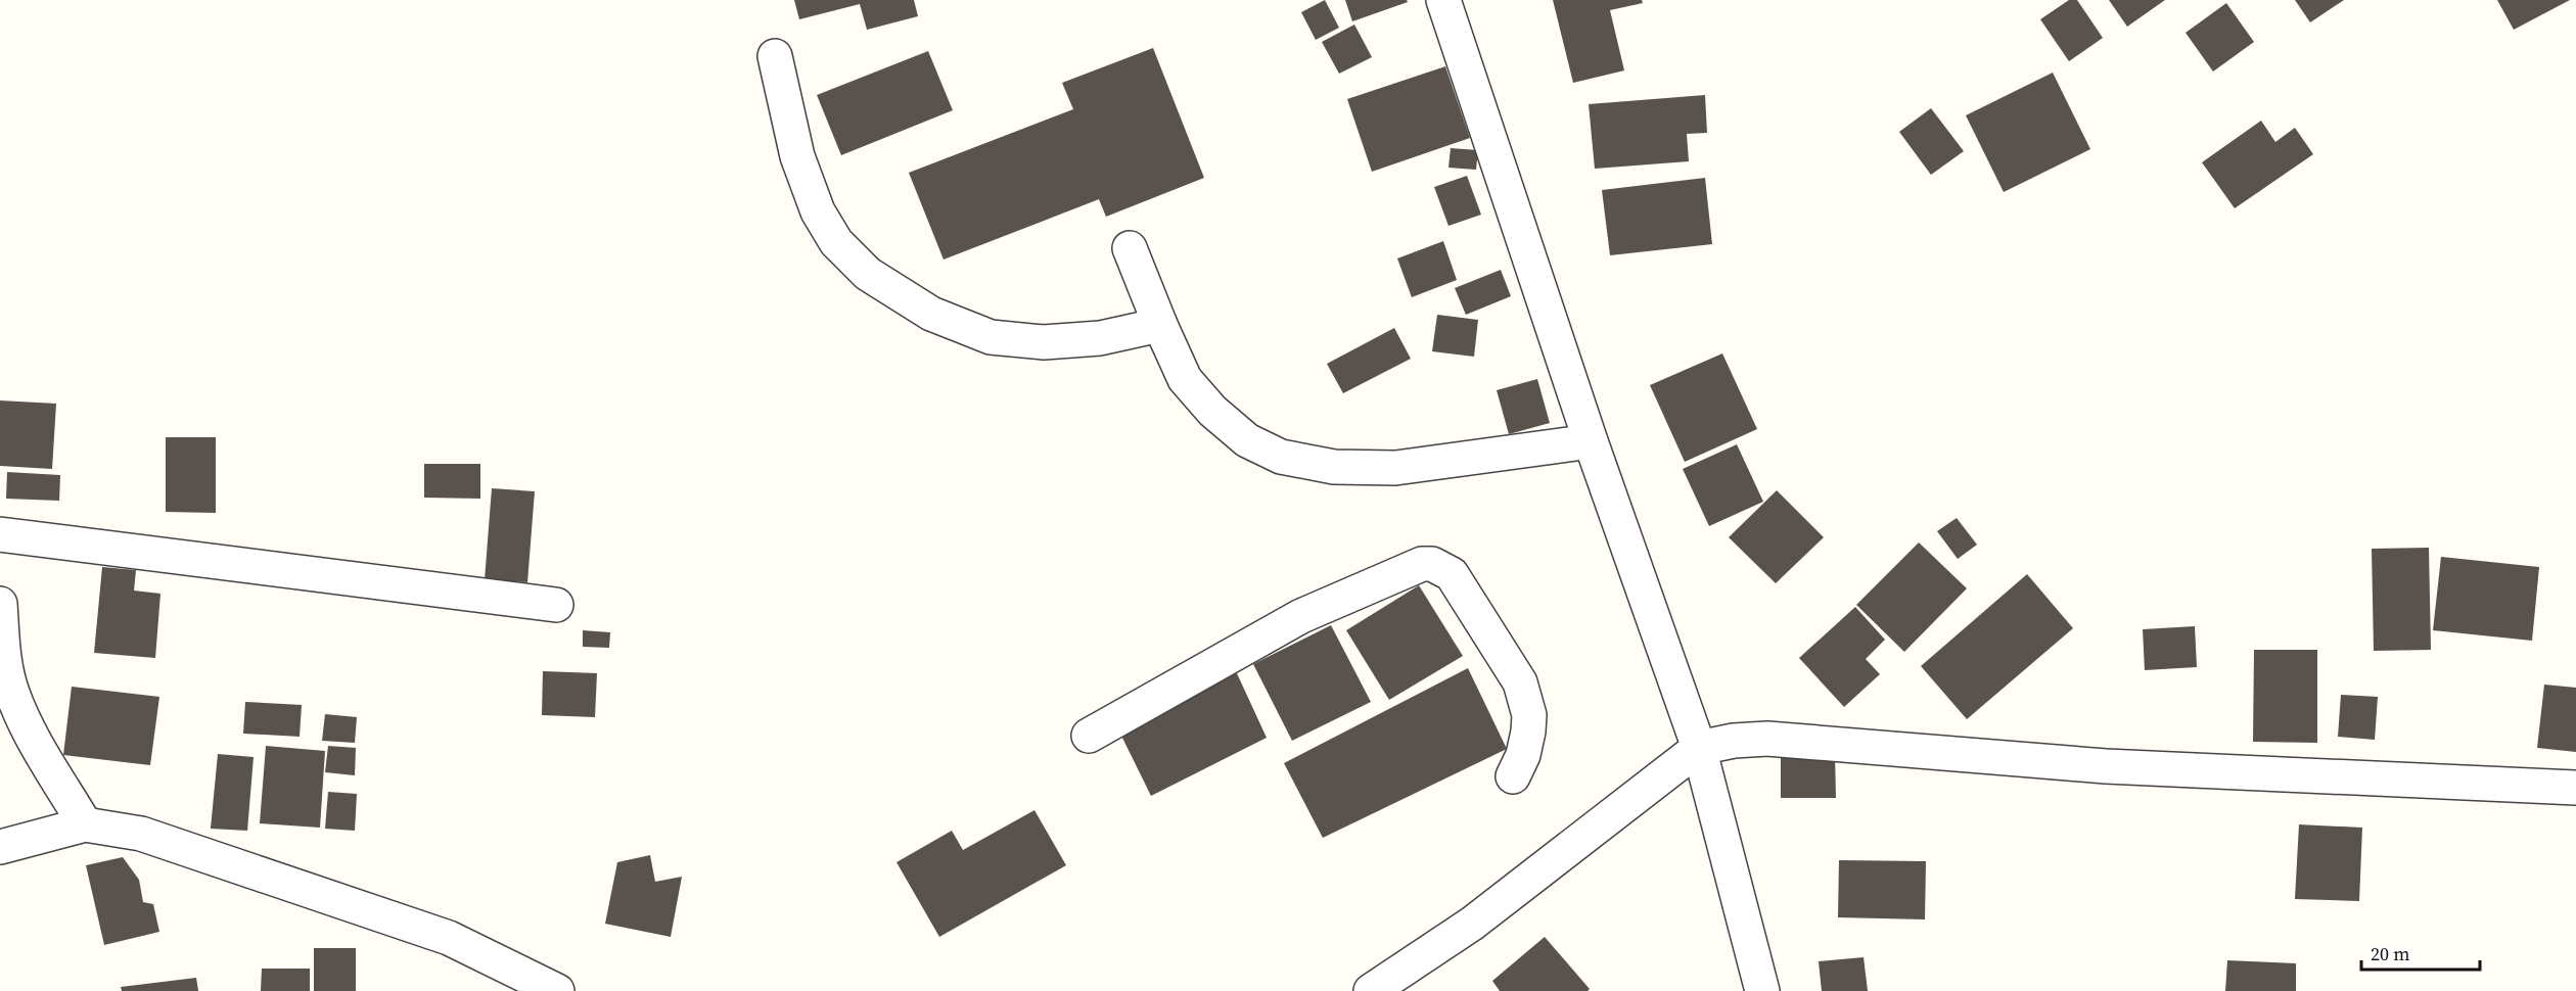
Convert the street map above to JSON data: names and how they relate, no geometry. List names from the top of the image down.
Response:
{
  "scale_bar": "20 m"
}
